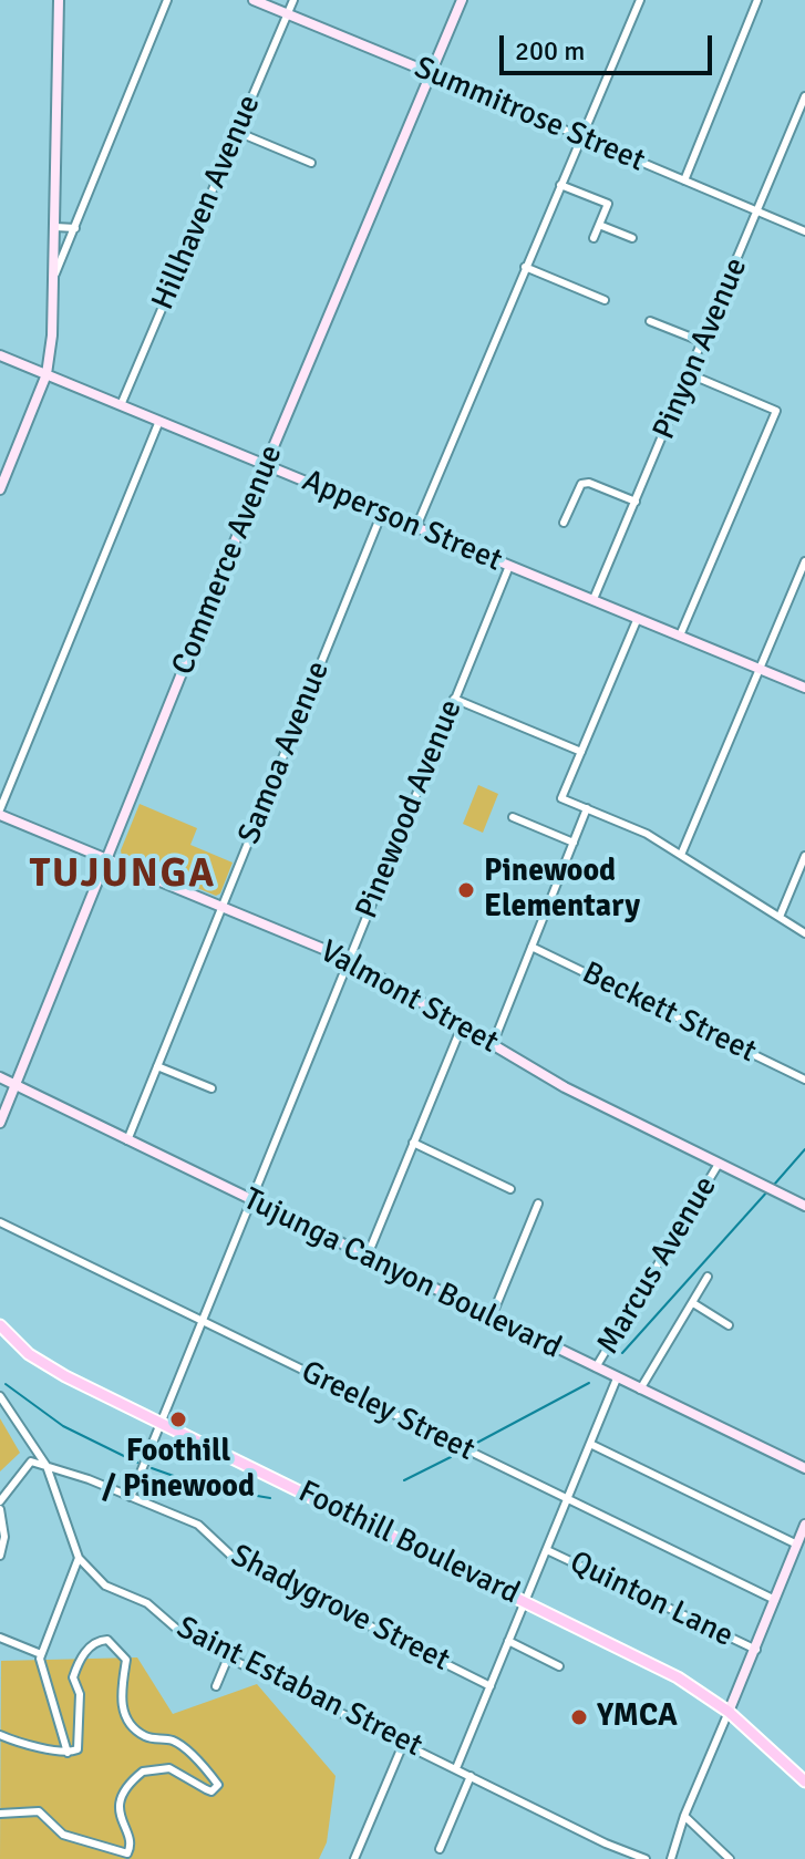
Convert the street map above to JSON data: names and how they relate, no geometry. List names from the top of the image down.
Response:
{
  "streets": {
    "main road": ["Foothill Boulevard"],
    "street": [
      "Summitrose Street",
      "Hillhaven Avenue",
      "Pinyon Avenue",
      "Apperson Street",
      "Commerce Avenue",
      "Samoa Avenue",
      "Pinewood Avenue",
      "Valmont Street",
      "Beckett Street",
      "Marcus Avenue",
      "Tujunga Canyon Boulevard",
      "Greeley Street",
      "Quinton Lane",
      "Shadygrove Street",
      "Saint Estaban Street"
    ]
  },
  "crossings": [
    ["Summitrose Street", "Hillhaven Avenue"],
    ["Summitrose Street", "Pinyon Avenue"],
    ["Summitrose Street", "Commerce Avenue"],
    ["Hillhaven Avenue", "Apperson Street"],
    ["Pinyon Avenue", "Apperson Street"],
    ["Apperson Street", "Commerce Avenue"],
    ["Apperson Street", "Samoa Avenue"],
    ["Apperson Street", "Pinewood Avenue"],
    ["Commerce Avenue", "Valmont Street"],
    ["Commerce Avenue", "Tujunga Canyon Boulevard"],
    ["Samoa Avenue", "Valmont Street"],
    ["Samoa Avenue", "Tujunga Canyon Boulevard"],
    ["Pinewood Avenue", "Valmont Street"],
    ["Pinewood Avenue", "Tujunga Canyon Boulevard"],
    ["Pinewood Avenue", "Greeley Street"],
    ["Pinewood Avenue", "Foothill Boulevard"],
    ["Pinewood Avenue", "Shadygrove Street"],
    ["Valmont Street", "Marcus Avenue"],
    ["Marcus Avenue", "Tujunga Canyon Boulevard"],
    ["Marcus Avenue", "Greeley Street"],
    ["Marcus Avenue", "Foothill Boulevard"],
    ["Marcus Avenue", "Quinton Lane"],
    ["Marcus Avenue", "Shadygrove Street"],
    ["Marcus Avenue", "Saint Estaban Street"],
    ["Shadygrove Street", "Saint Estaban Street"]
  ],
  "districts": ["TUJUNGA"],
  "places": ["Pinewood Elementary", "Foothill / Pinewood", "YMCA"],
  "scale_bar": "200 m"
}
